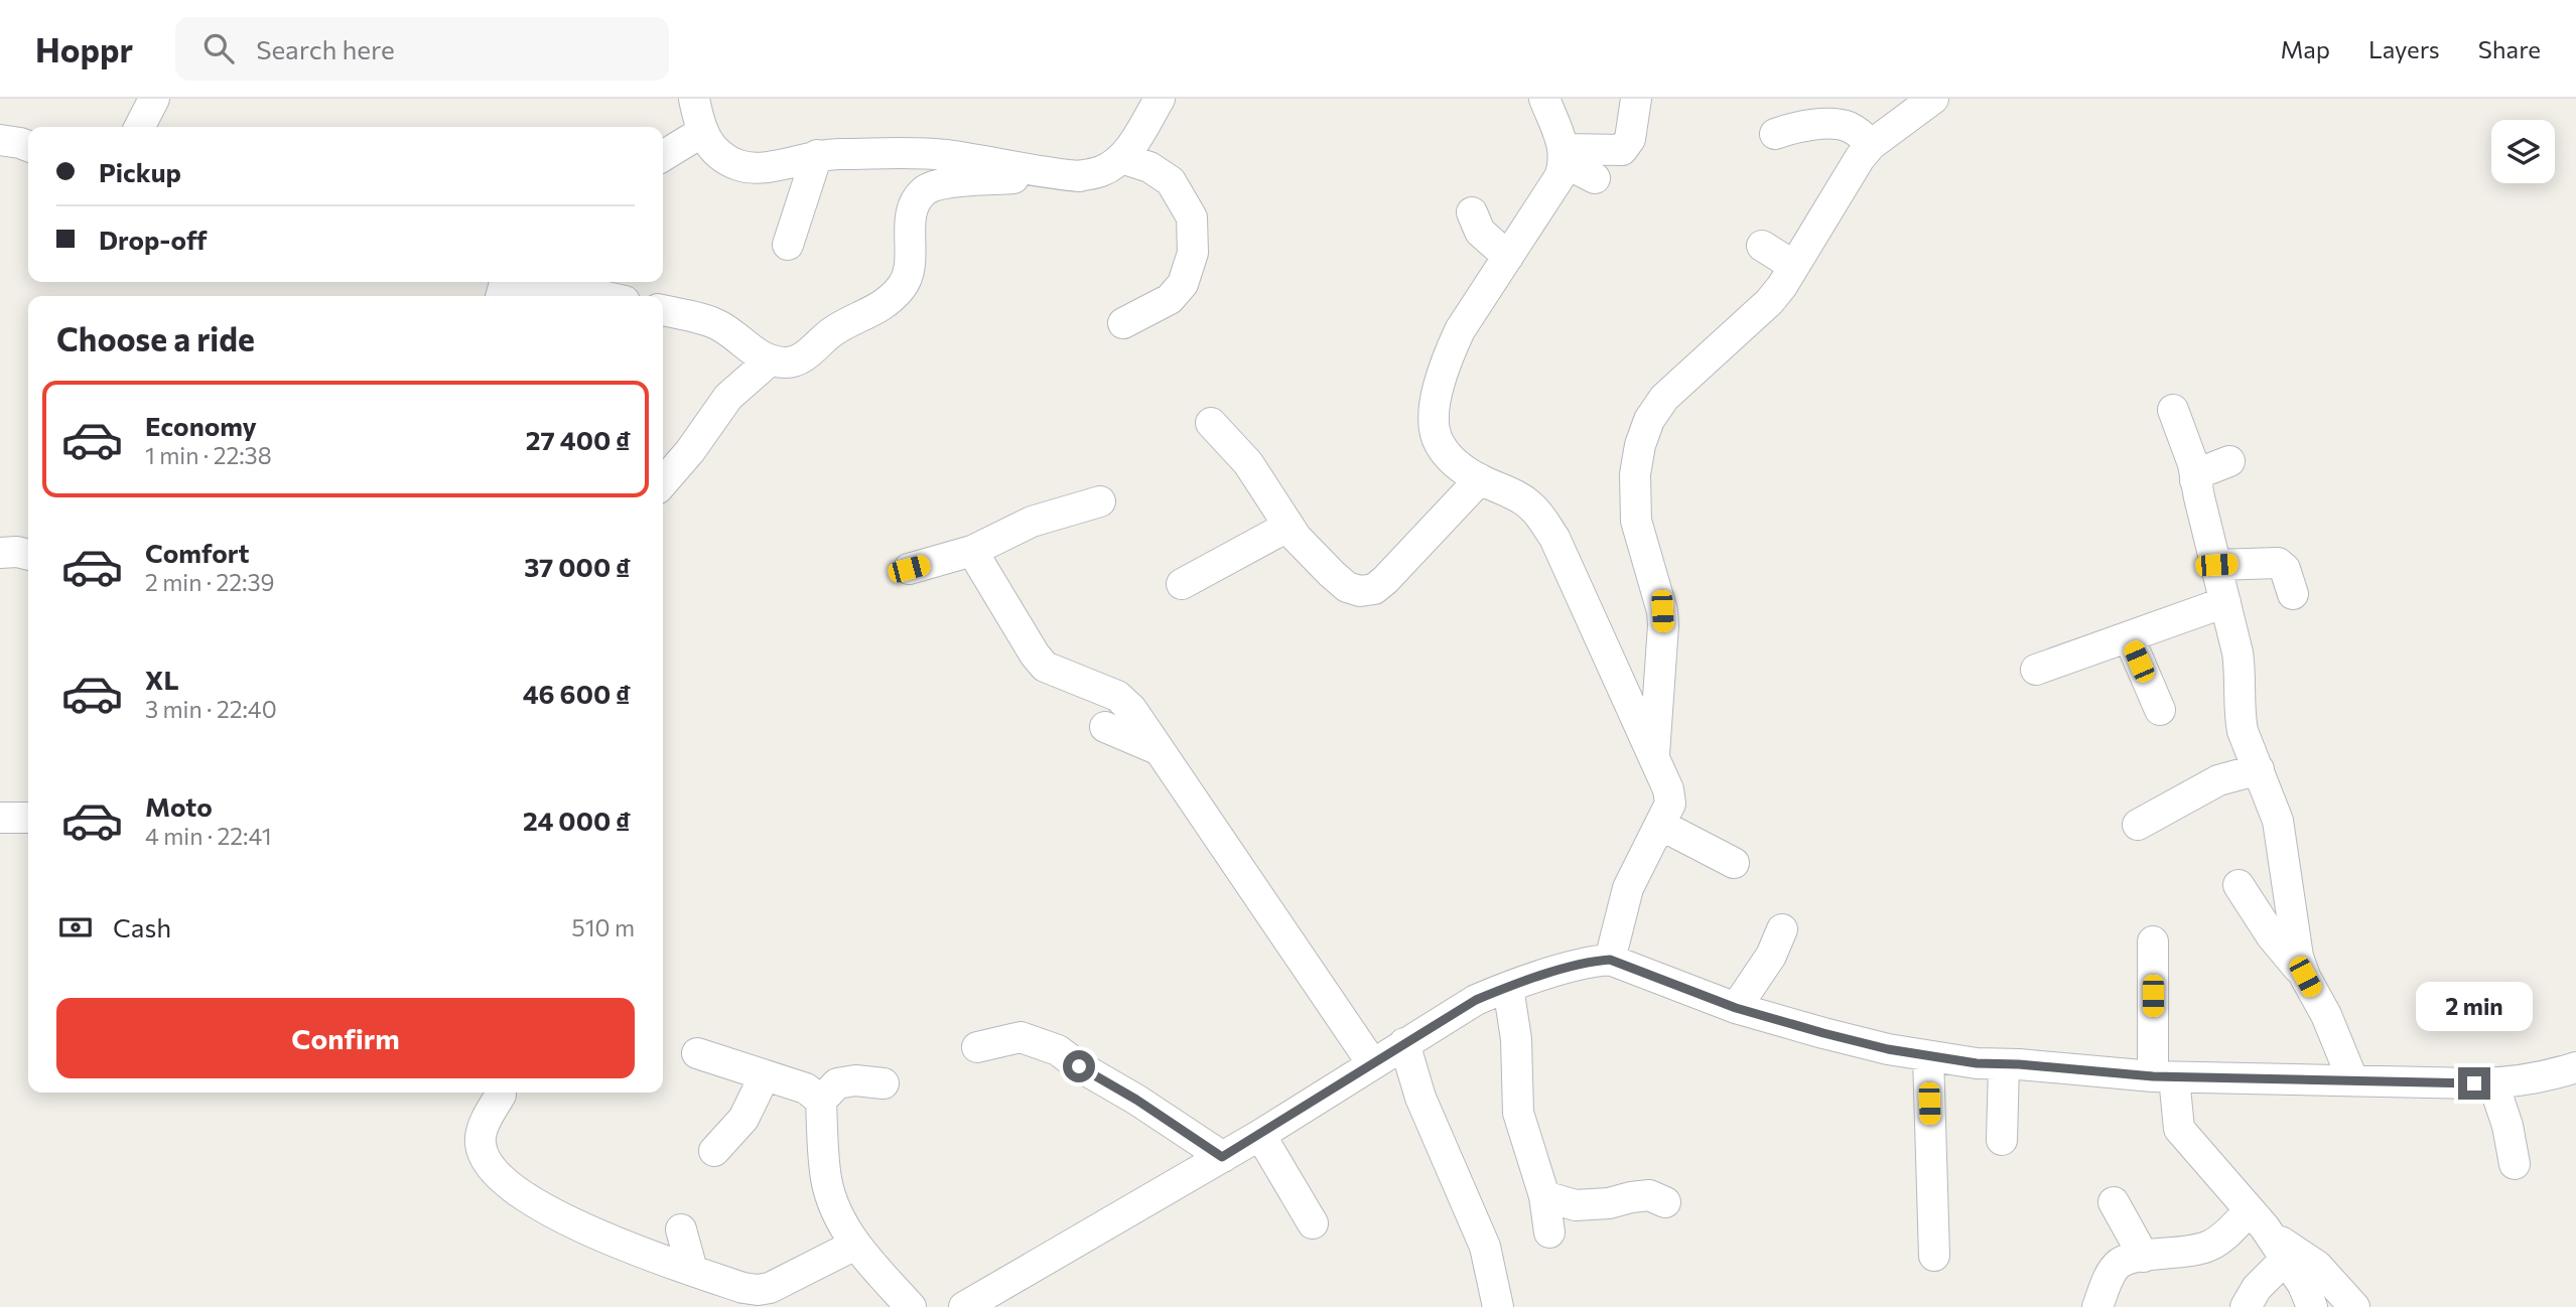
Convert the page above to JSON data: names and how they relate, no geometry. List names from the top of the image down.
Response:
{
  "page": {
    "header": "Hoppr",
    "search": "Search here",
    "nav": ["Map", "Layers", "Share"],
    "banner": ["Pickup", "Drop-off"],
    "heading": "Choose a ride",
    "list": [
      {
        "name": "Economy",
        "note": "1 min · 22:38",
        "value": "27 400 ₫"
      },
      {
        "name": "Comfort",
        "note": "2 min · 22:39",
        "value": "37 000 ₫"
      },
      {
        "name": "XL",
        "note": "3 min · 22:40",
        "value": "46 600 ₫"
      },
      {
        "name": "Moto",
        "note": "4 min · 22:41",
        "value": "24 000 ₫"
      }
    ],
    "pay": ["Cash", "510 m"],
    "bubble": "2 min",
    "buttons": "Confirm"
  }
}
